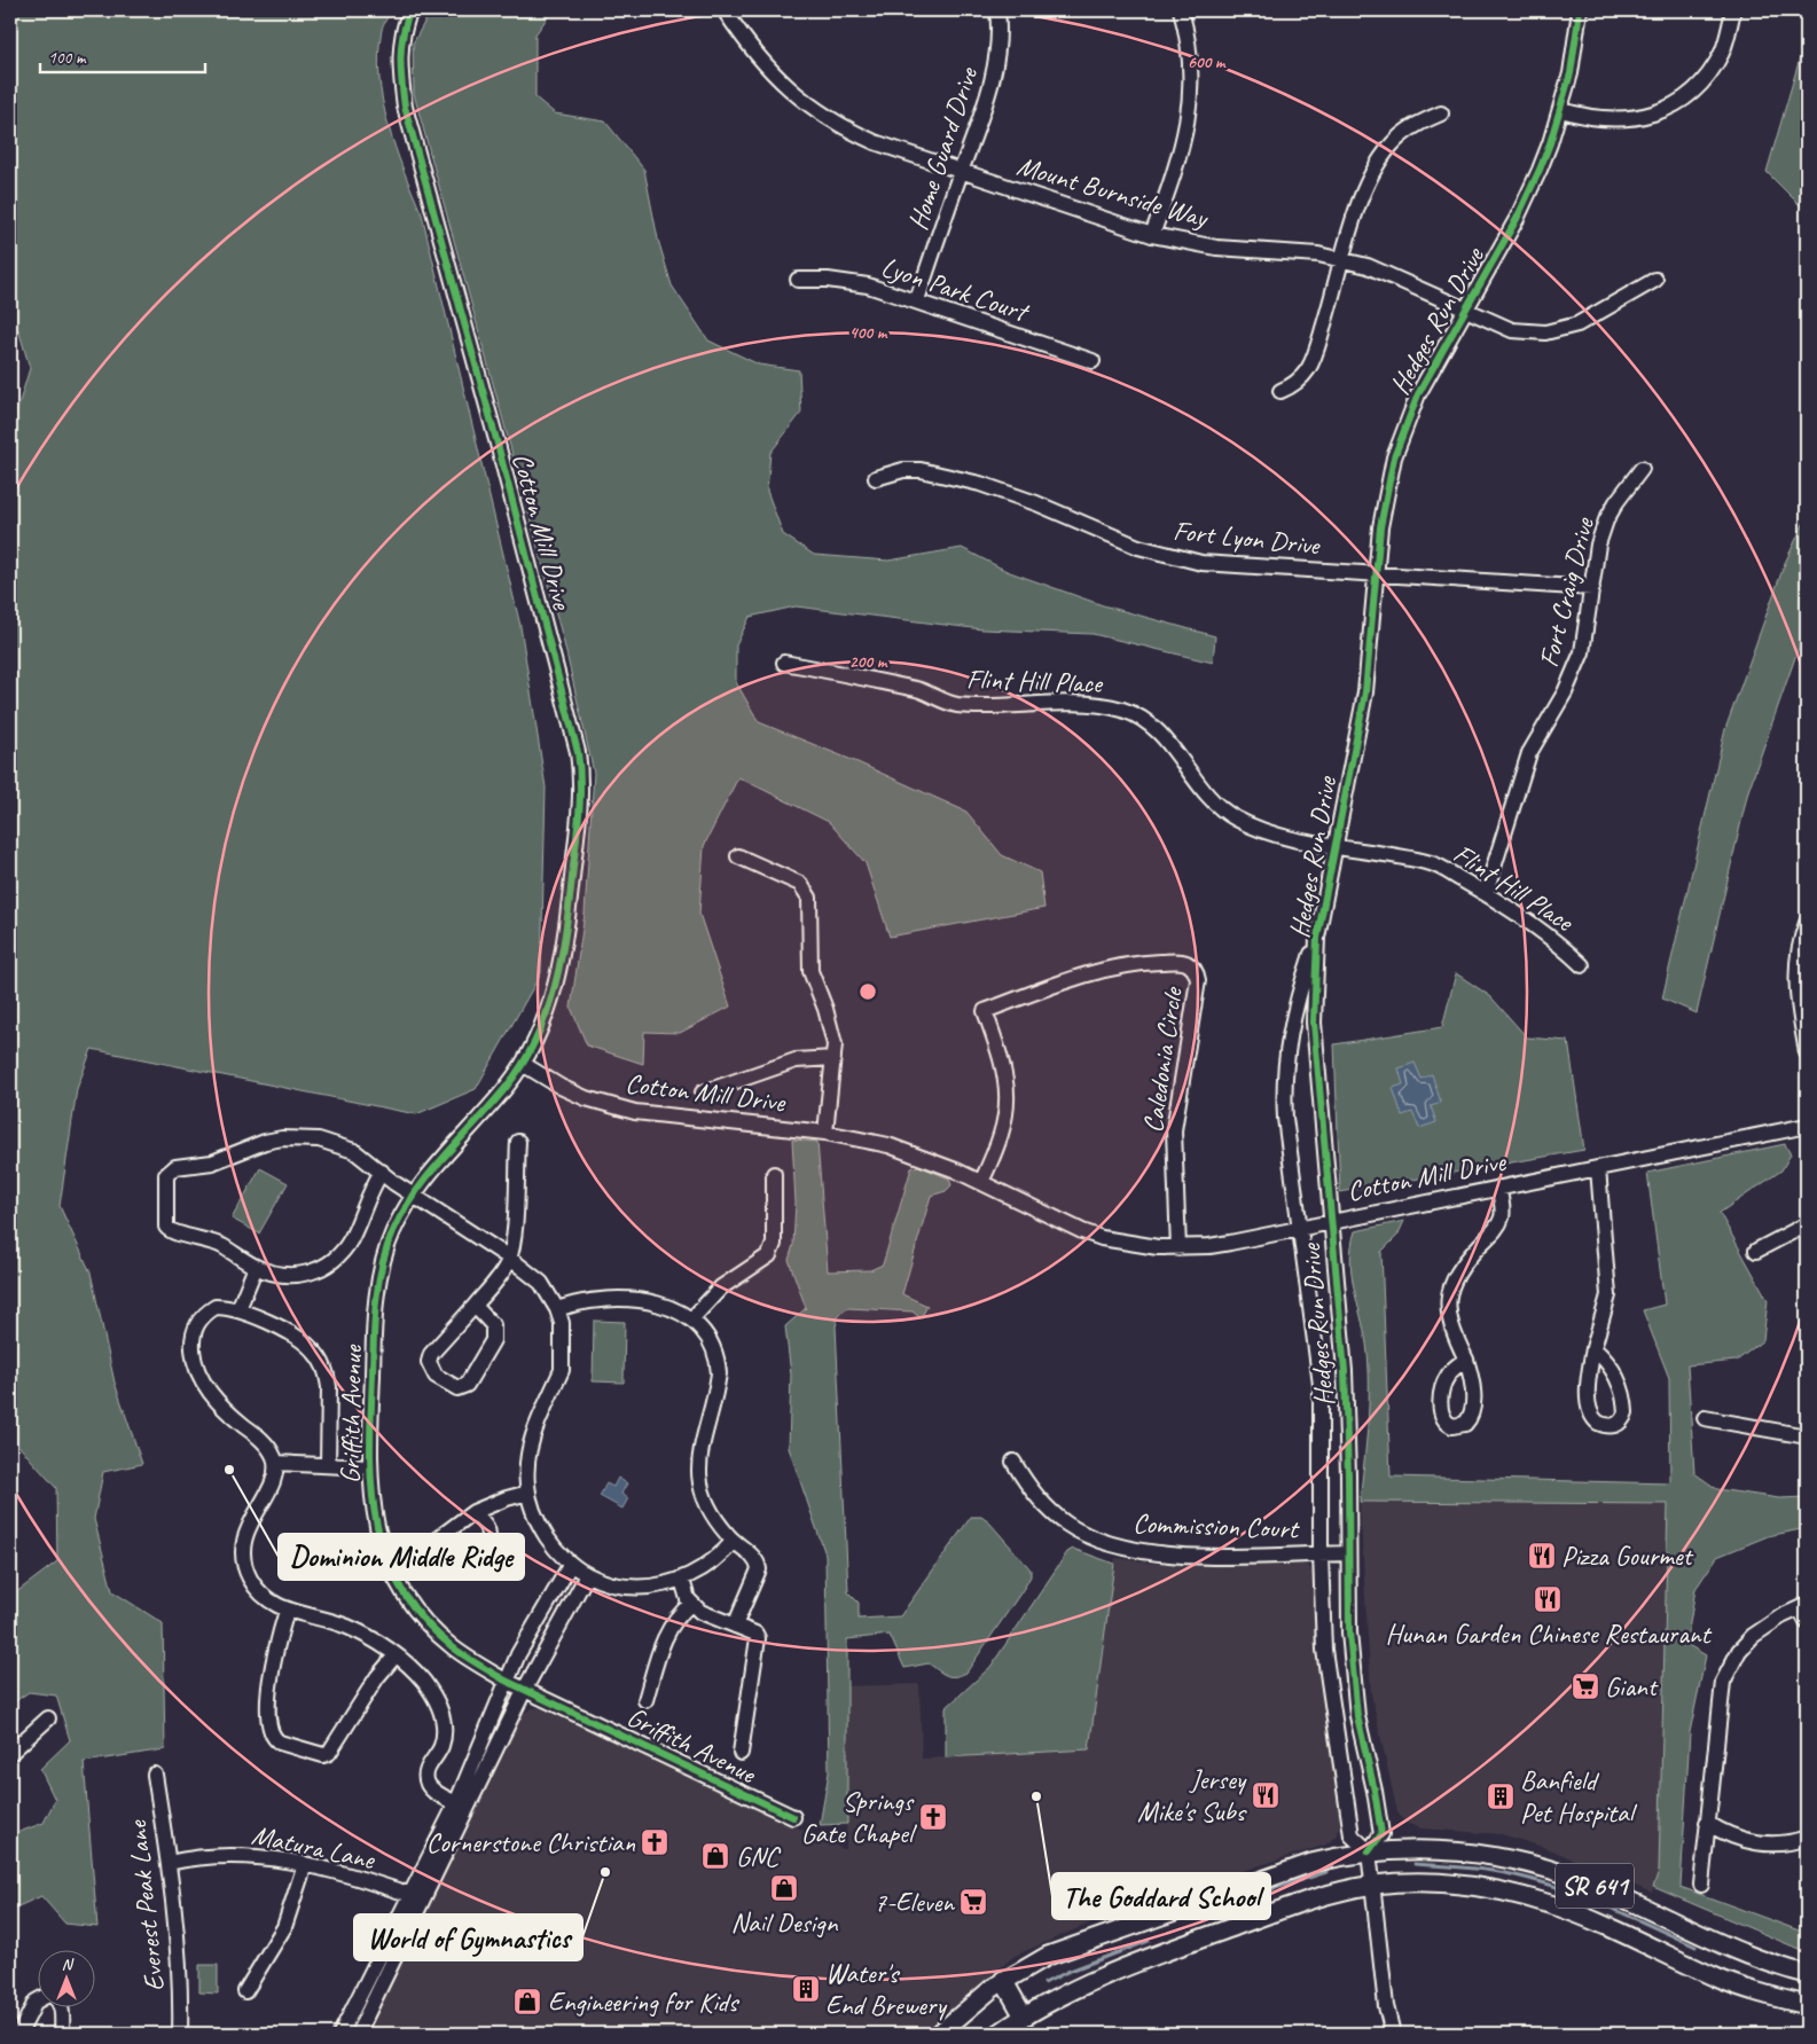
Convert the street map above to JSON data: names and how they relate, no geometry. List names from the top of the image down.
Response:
{
  "streets": {
    "main road": ["SR 641"],
    "street": [
      "Home Guard Drive",
      "Mount Burnside Way",
      "Lyon Park Court",
      "Hedges Run Drive",
      "Cotton Mill Drive",
      "Fort Lyon Drive",
      "Fort Craig Drive",
      "Flint Hill Place",
      "Caledonia Circle",
      "Griffith Avenue",
      "Commission Court",
      "Matura Lane",
      "Everest Peak Lane"
    ]
  },
  "crossings": [
    ["Home Guard Drive", "Mount Burnside Way"],
    ["Home Guard Drive", "Lyon Park Court"],
    ["Mount Burnside Way", "Hedges Run Drive"],
    ["Hedges Run Drive", "Cotton Mill Drive"],
    ["Hedges Run Drive", "Fort Lyon Drive"],
    ["Hedges Run Drive", "Flint Hill Place"],
    ["Hedges Run Drive", "Commission Court"],
    ["Hedges Run Drive", "SR 641"],
    ["Cotton Mill Drive", "Caledonia Circle"],
    ["Cotton Mill Drive", "Griffith Avenue"],
    ["Fort Lyon Drive", "Fort Craig Drive"],
    ["Fort Craig Drive", "Flint Hill Place"],
    ["Matura Lane", "Everest Peak Lane"]
  ],
  "places": {
    "other": ["Dominion Middle Ridge", "The Goddard School", "World of Gymnastics"],
    "restaurant": ["Pizza Gourmet", "Hunan Garden Chinese Restaurant", "Jersey Mike's Subs"],
    "supermarket": ["Giant", "7-Eleven"],
    "building": ["Banfield Pet Hospital", "Water's End Brewery"],
    "church": ["Springs Gate Chapel", "Cornerstone Christian"],
    "shop": ["GNC", "Nail Design", "Engineering for Kids"]
  },
  "scale_bar": "100 m",
  "north": "top",
  "rings": ["600 m", "400 m", "200 m"]
}
